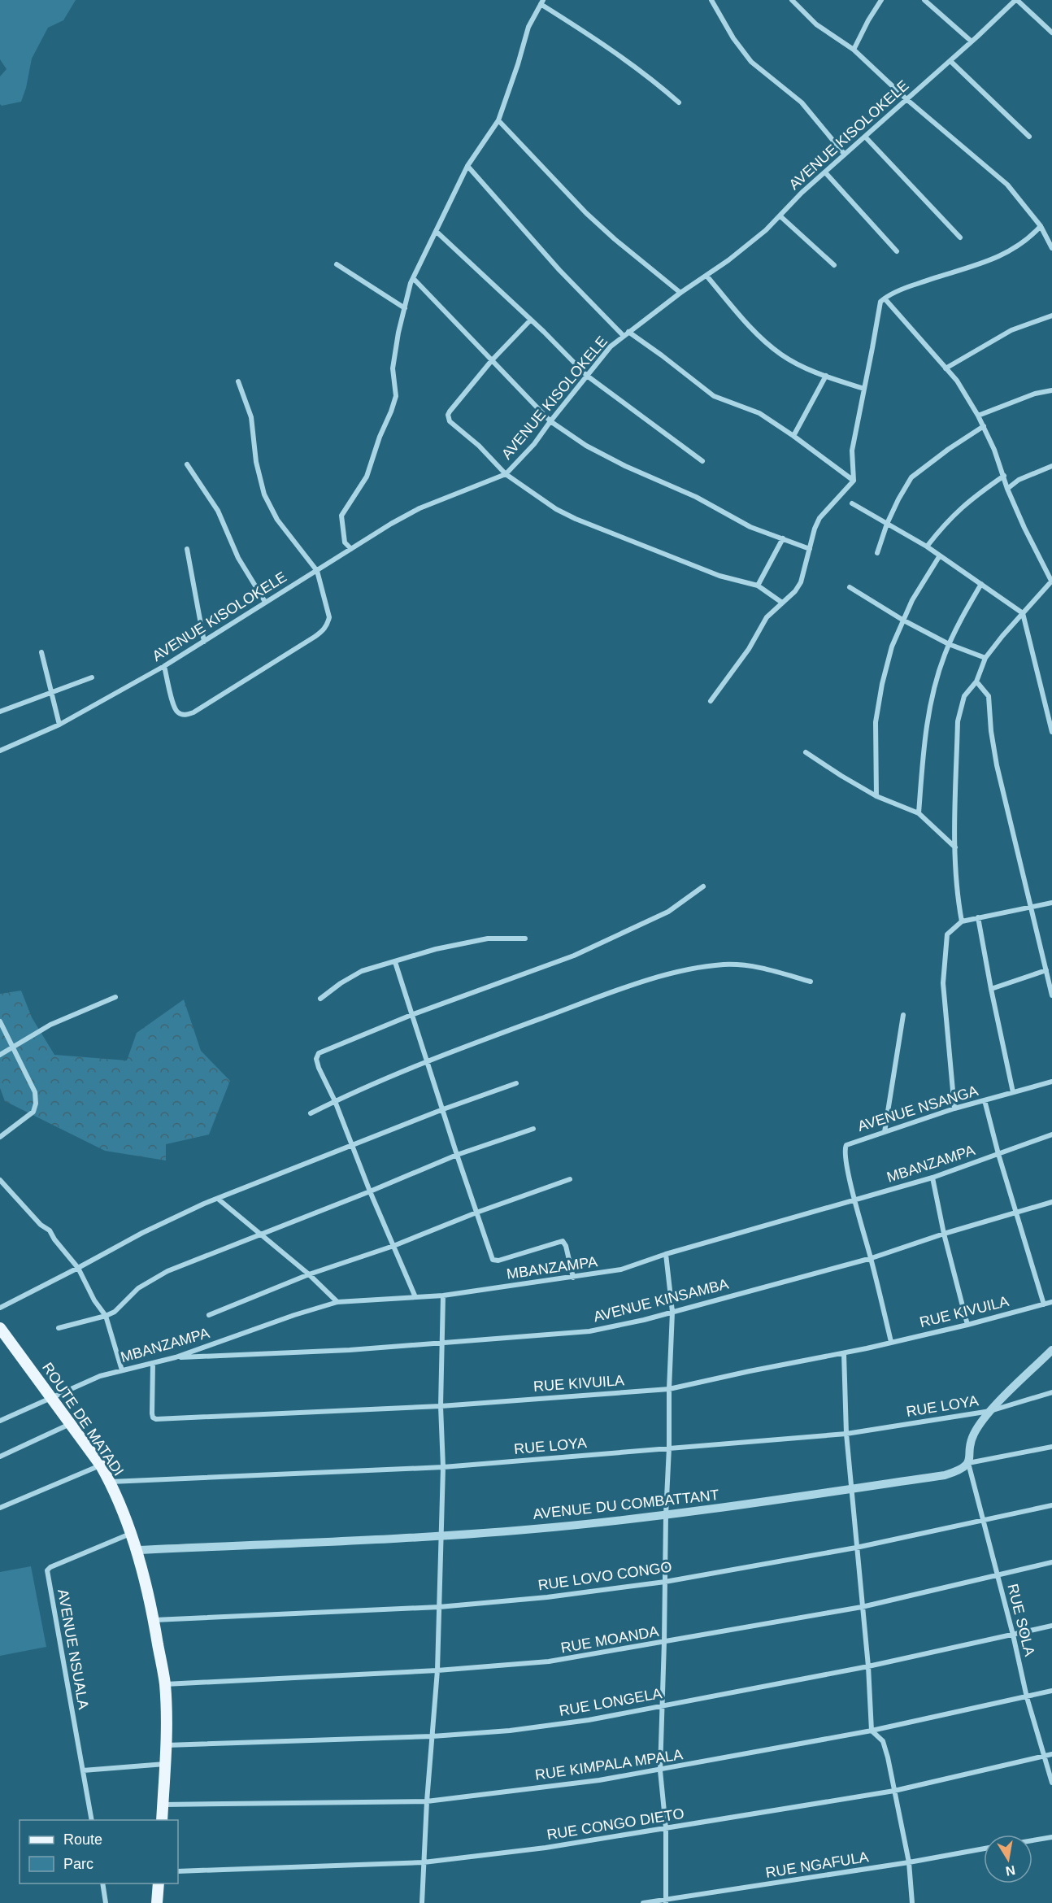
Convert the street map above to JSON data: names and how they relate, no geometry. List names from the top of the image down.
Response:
{
  "streets": {
    "main road": ["ROUTE DE MATADI"],
    "street": [
      "AVENUE KISOLOKELE",
      "AVENUE NSANGA",
      "MBANZAMPA",
      "AVENUE KINSAMBA",
      "RUE KIVUILA",
      "RUE LOYA",
      "AVENUE DU COMBATTANT",
      "RUE LOVO CONGO",
      "RUE SOLA",
      "RUE MOANDA",
      "AVENUE NSUALA",
      "RUE LONGELA",
      "RUE KIMPALA MPALA",
      "RUE CONGO DIETO",
      "RUE NGAFULA"
    ]
  },
  "crossings": [
    ["AVENUE NSANGA", "MBANZAMPA"],
    ["AVENUE NSANGA", "AVENUE KINSAMBA"],
    ["AVENUE NSANGA", "RUE KIVUILA"],
    ["MBANZAMPA", "AVENUE KINSAMBA"],
    ["MBANZAMPA", "RUE KIVUILA"],
    ["MBANZAMPA", "ROUTE DE MATADI"],
    ["RUE LOYA", "ROUTE DE MATADI"],
    ["ROUTE DE MATADI", "AVENUE DU COMBATTANT"],
    ["ROUTE DE MATADI", "RUE LOVO CONGO"],
    ["ROUTE DE MATADI", "RUE MOANDA"],
    ["ROUTE DE MATADI", "AVENUE NSUALA"],
    ["ROUTE DE MATADI", "RUE LONGELA"],
    ["ROUTE DE MATADI", "RUE KIMPALA MPALA"],
    ["AVENUE DU COMBATTANT", "RUE SOLA"],
    ["RUE LOVO CONGO", "RUE SOLA"],
    ["RUE SOLA", "RUE MOANDA"],
    ["RUE SOLA", "RUE LONGELA"],
    ["RUE SOLA", "RUE KIMPALA MPALA"],
    ["RUE SOLA", "RUE CONGO DIETO"]
  ],
  "legend": ["Route", "Parc"],
  "north": "bottom"
}
